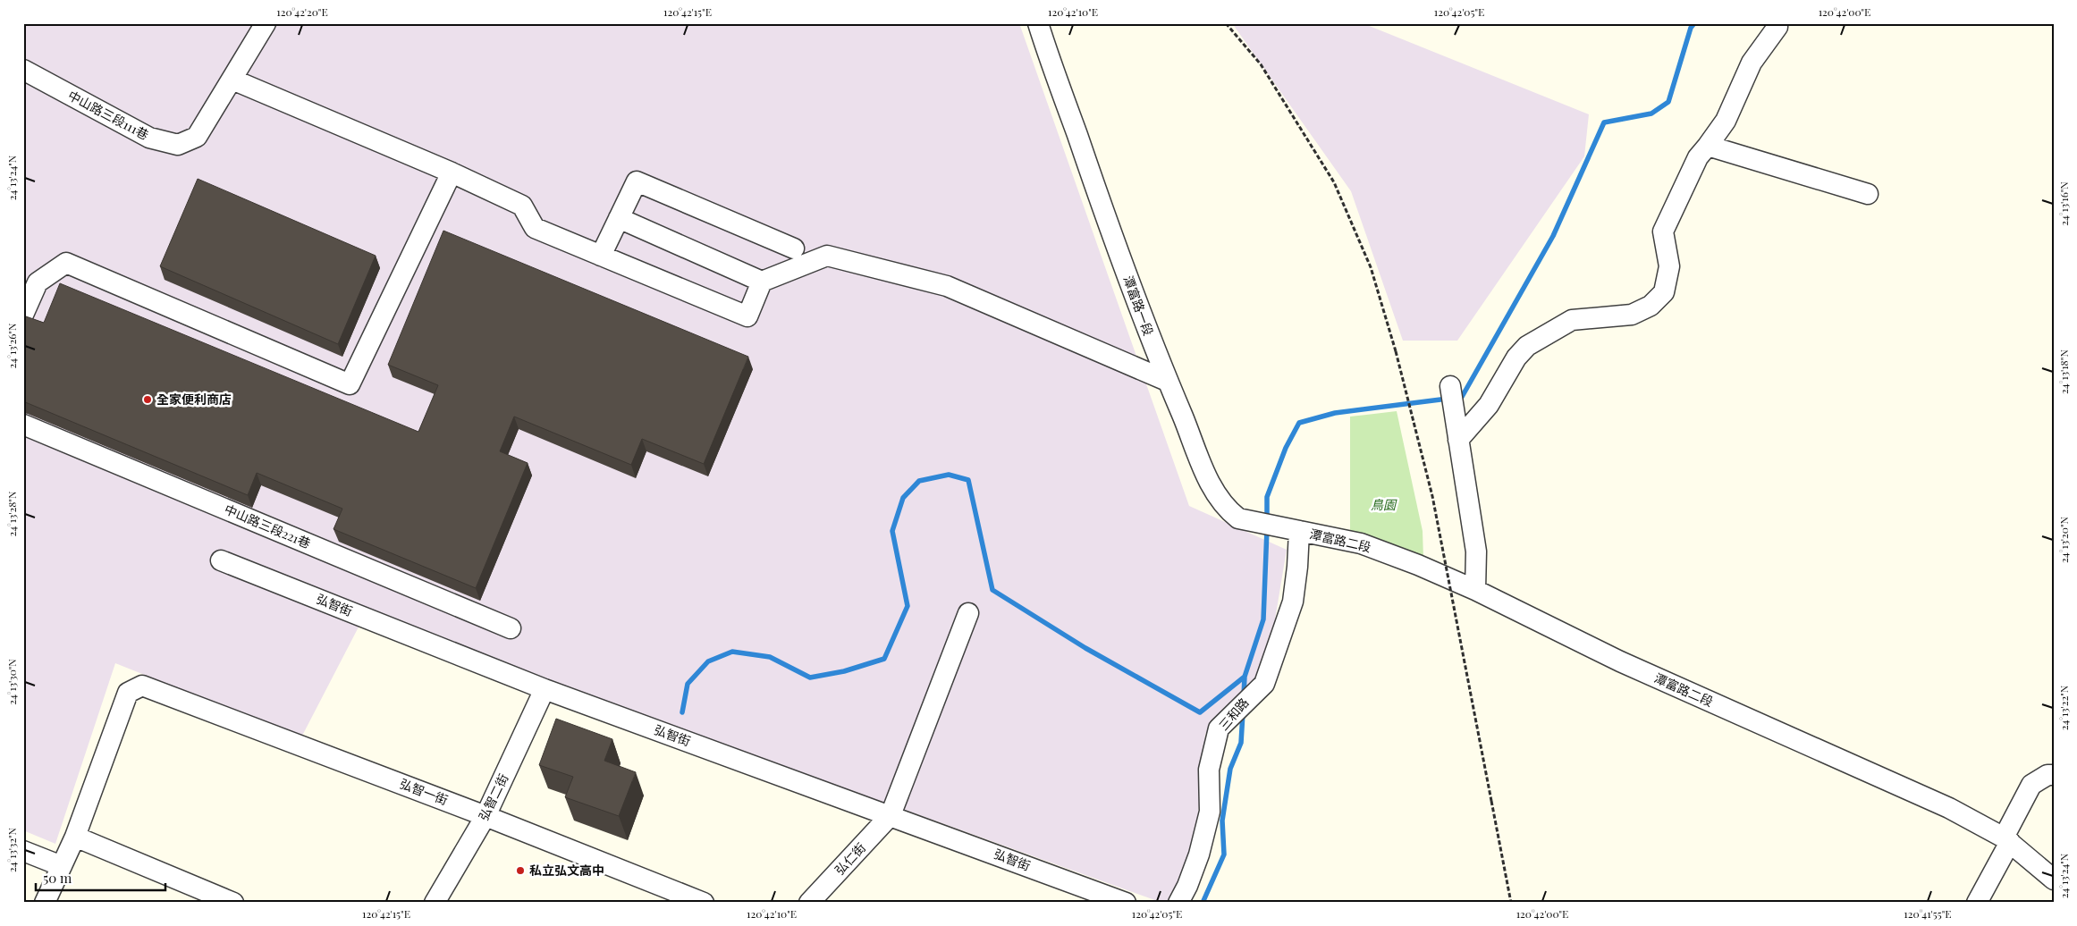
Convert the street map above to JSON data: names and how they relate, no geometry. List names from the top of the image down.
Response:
{
  "streets": {
    "street": [
      "中山路三段111巷",
      "潭富路一段",
      "中山路三段221巷",
      "潭富路二段",
      "弘智街",
      "三和路",
      "弘智一街",
      "弘智二街",
      "弘仁街"
    ]
  },
  "crossings": [
    ["潭富路一段", "潭富路二段"],
    ["潭富路一段", "三和路"],
    ["潭富路二段", "三和路"],
    ["弘智街", "弘智二街"],
    ["弘智街", "弘仁街"],
    ["弘智一街", "弘智二街"]
  ],
  "parks": ["鳥園"],
  "places": ["全家便利商店", "私立弘文高中"],
  "scale_bar": "50 m",
  "coordinates": [
    "120°42'20\"E",
    "120°42'15\"E",
    "120°42'10\"E",
    "120°42'05\"E",
    "120°42'00\"E",
    "24°13'24\"N",
    "24°13'16\"N",
    "24°13'26\"N",
    "24°13'18\"N",
    "24°13'28\"N",
    "24°13'20\"N",
    "24°13'30\"N",
    "24°13'22\"N",
    "24°13'32\"N",
    "120°41'55\"E"
  ]
}
